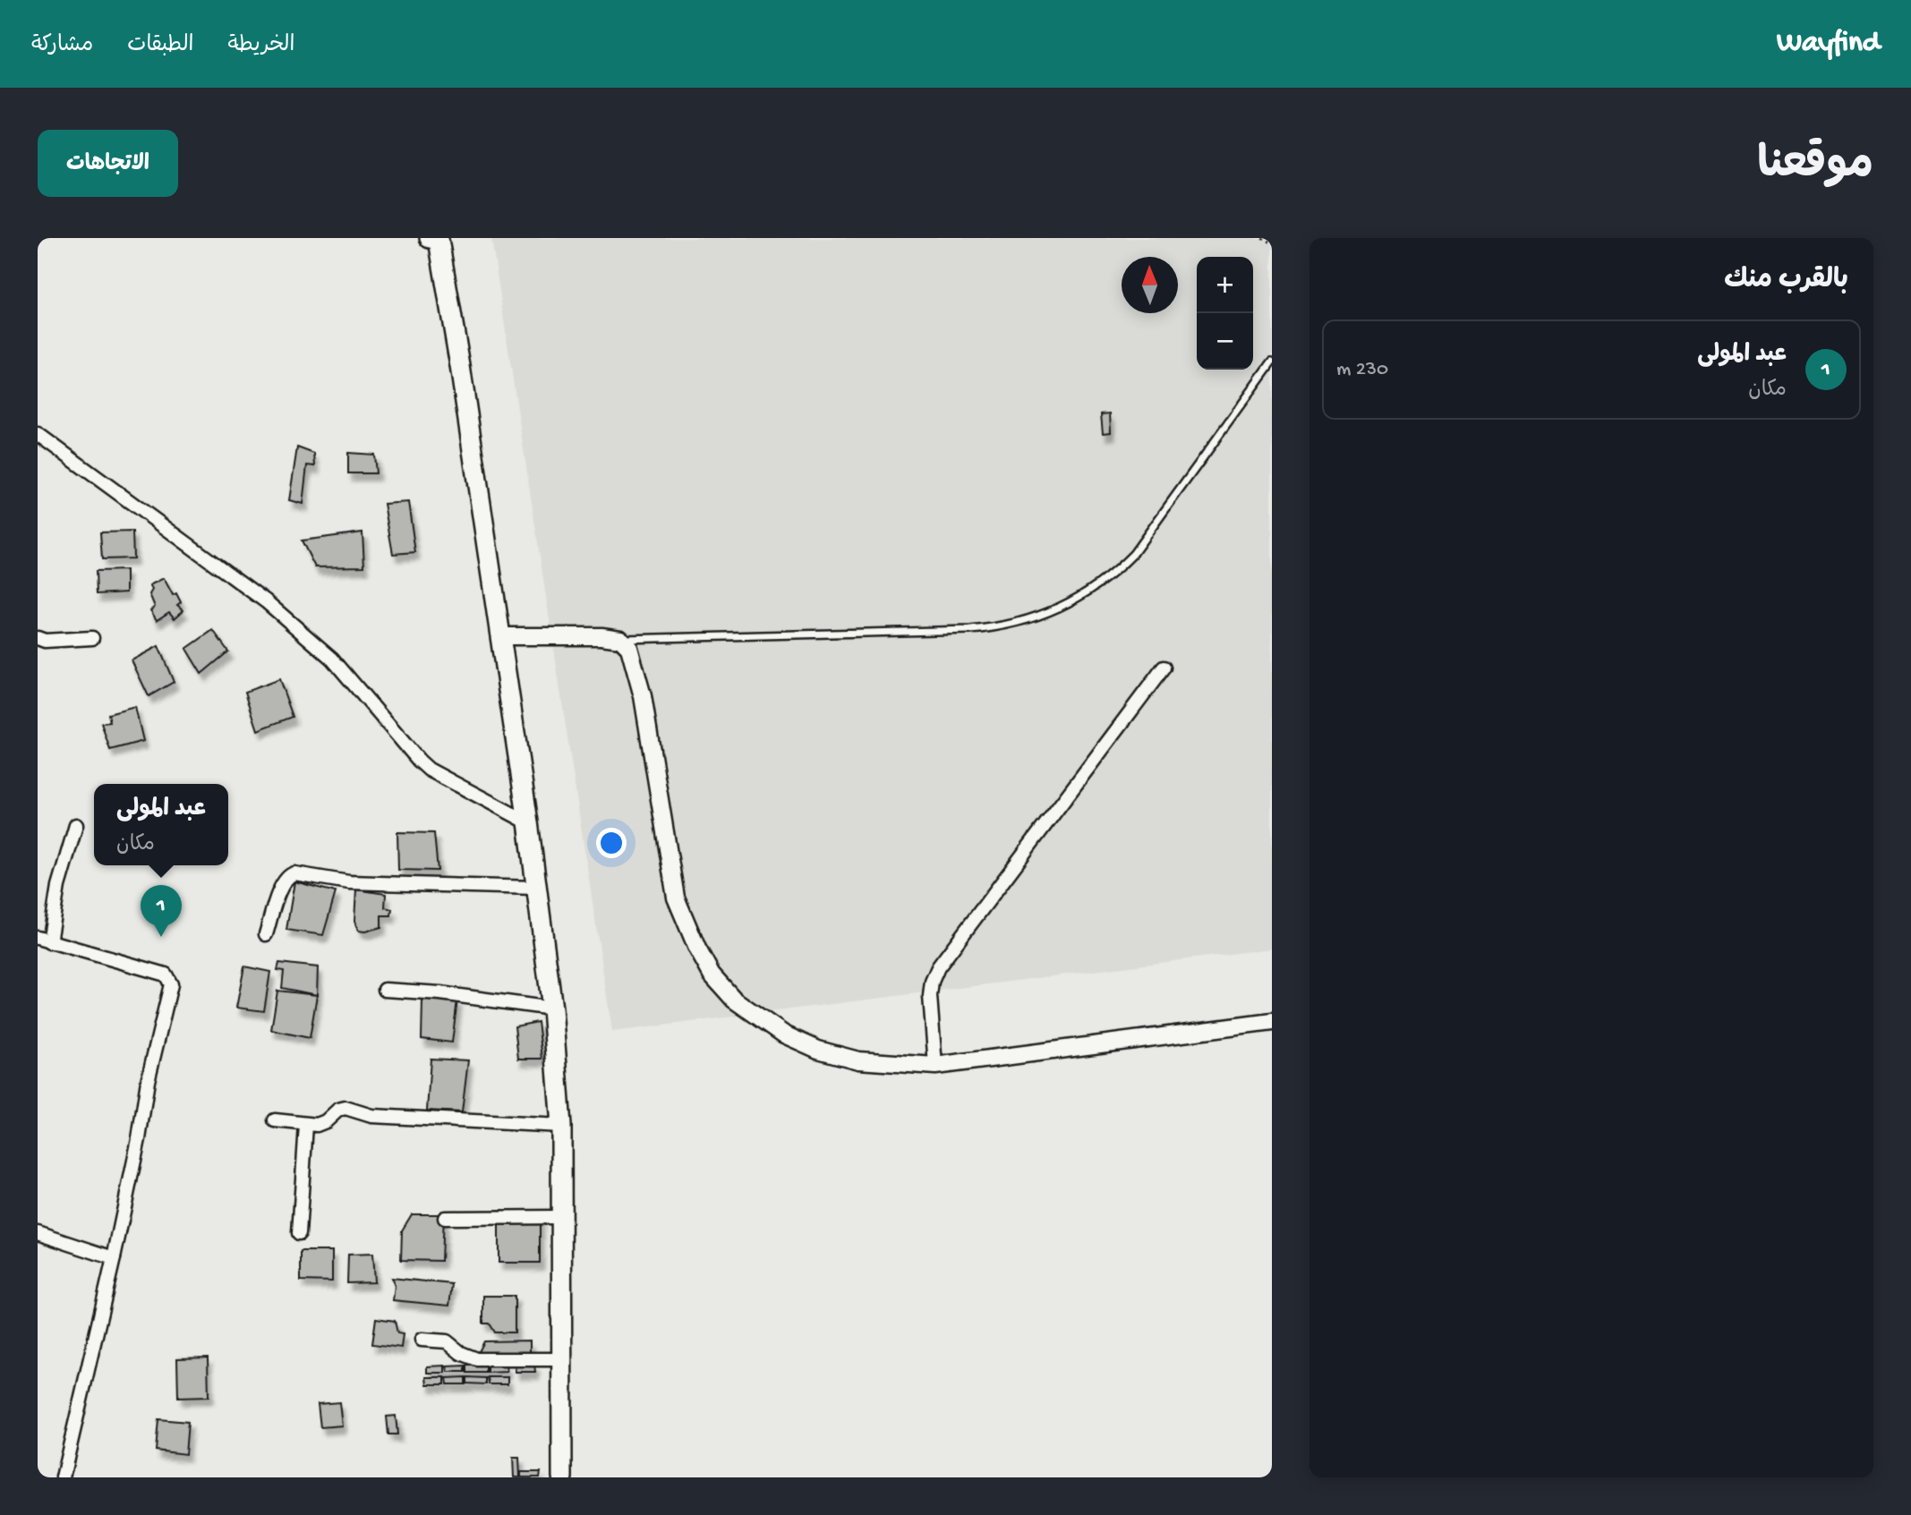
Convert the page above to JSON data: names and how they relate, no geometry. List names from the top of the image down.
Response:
{
  "north": "top",
  "page": {
    "header": "Wayfind",
    "nav": ["الخريطة", "الطبقات", "مشاركة"],
    "title": "موقعنا",
    "buttons": "الاتجاهات",
    "heading": "بالقرب منك",
    "map_buttons": ["+", "−"],
    "list": [
      {
        "mark": "1",
        "name": "عبد المولى",
        "note": "مكان",
        "value": "230 m"
      }
    ],
    "popup": ["عبد المولى", "مكان"],
    "pins": "1"
  }
}
